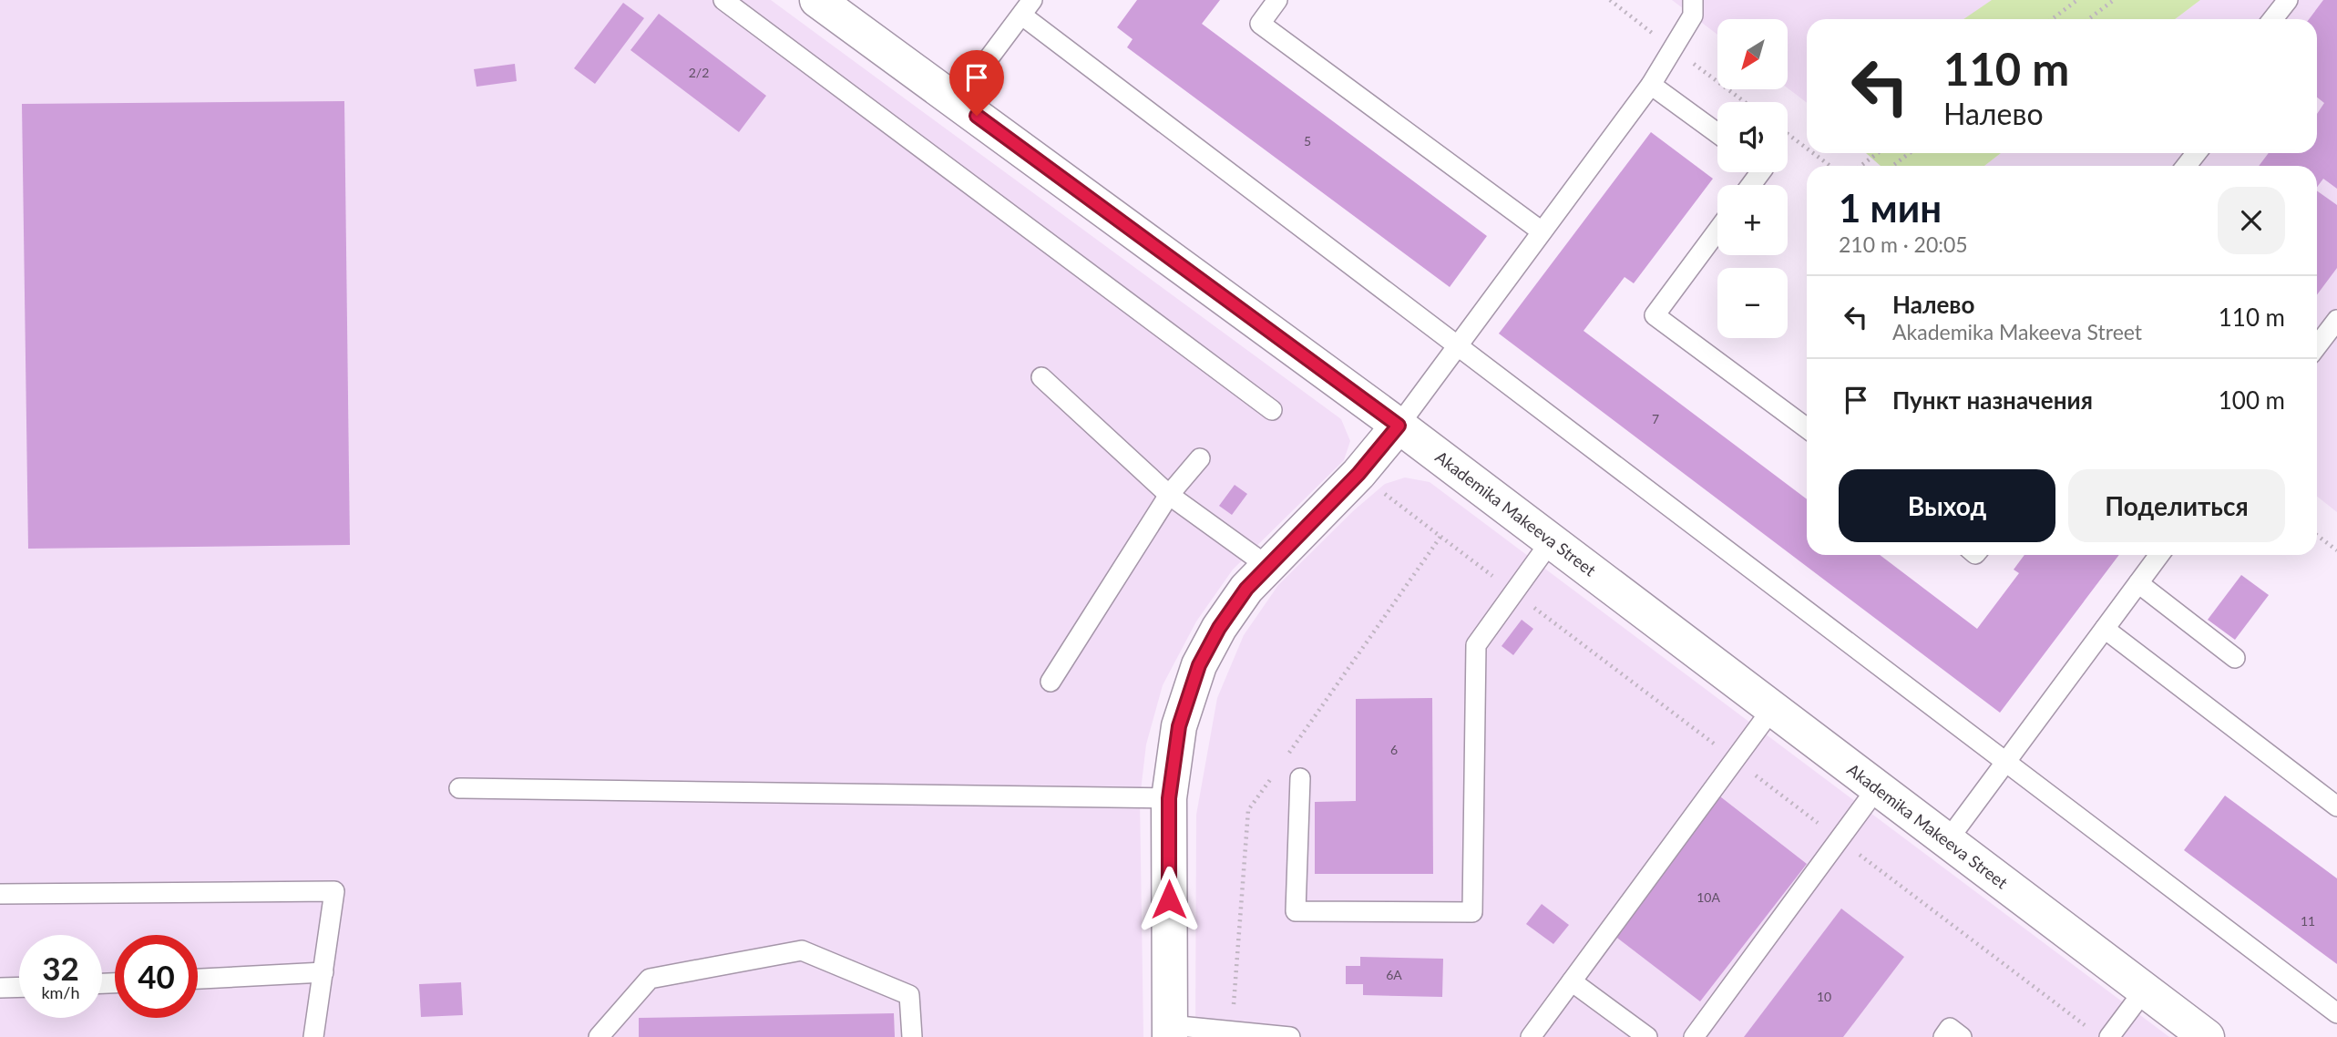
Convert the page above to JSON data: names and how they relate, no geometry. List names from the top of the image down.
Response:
{
  "streets": {
    "street": ["Akademika Makeeva Street"]
  },
  "house_numbers": [
    "2/2",
    "5",
    "7",
    "6",
    "10А",
    "11",
    "6А",
    "10"
  ],
  "north": "bottom left",
  "page": {
    "map_buttons": ["+", "−"],
    "turn": ["110 m", "Налево"],
    "heading": ["1 мин", "210 m · 20:05"],
    "list": [
      {
        "name": "Налево",
        "note": "Akademika Makeeva Street",
        "value": "110 m"
      },
      {
        "name": "Пункт назначения",
        "value": "100 m"
      }
    ],
    "buttons": ["Выход", "Поделиться"],
    "speed": "32 km/h",
    "limit": "40"
  }
}
